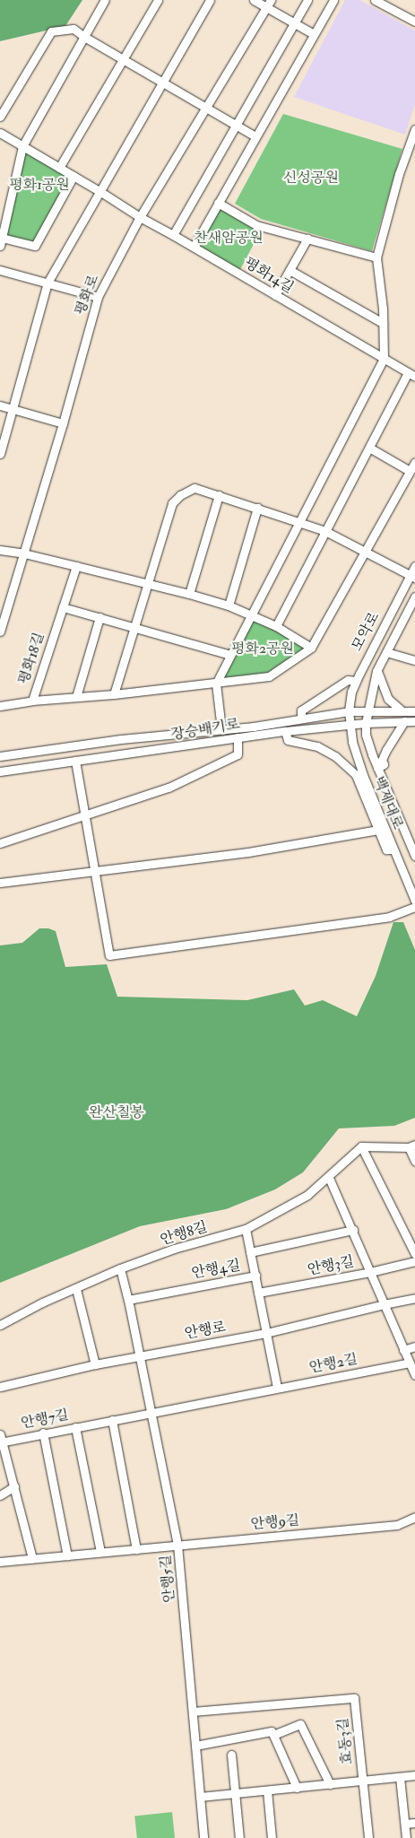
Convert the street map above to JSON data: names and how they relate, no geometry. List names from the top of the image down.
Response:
{
  "streets": {
    "street": [
      "평화14길",
      "평화로",
      "모악로",
      "평화18길",
      "장승배기로",
      "백제대로",
      "안행8길",
      "안행3길",
      "안행4길",
      "안행로",
      "안행2길",
      "안행7길",
      "안행9길",
      "안행5길",
      "효동3길"
    ]
  },
  "crossings": [
    ["평화14길", "평화로"],
    ["모악로", "장승배기로"],
    ["모악로", "백제대로"],
    ["장승배기로", "백제대로"],
    ["안행8길", "안행3길"],
    ["안행8길", "안행4길"],
    ["안행8길", "안행5길"],
    ["안행3길", "안행4길"],
    ["안행3길", "안행로"],
    ["안행4길", "안행로"],
    ["안행4길", "안행2길"],
    ["안행4길", "안행5길"],
    ["안행로", "안행5길"],
    ["안행2길", "안행5길"],
    ["안행7길", "안행9길"],
    ["안행9길", "안행5길"],
    ["안행5길", "효동3길"]
  ],
  "parks": [
    "신성공원",
    "평화1공원",
    "찬새암공원",
    "평화2공원",
    "완산칠봉"
  ]
}
